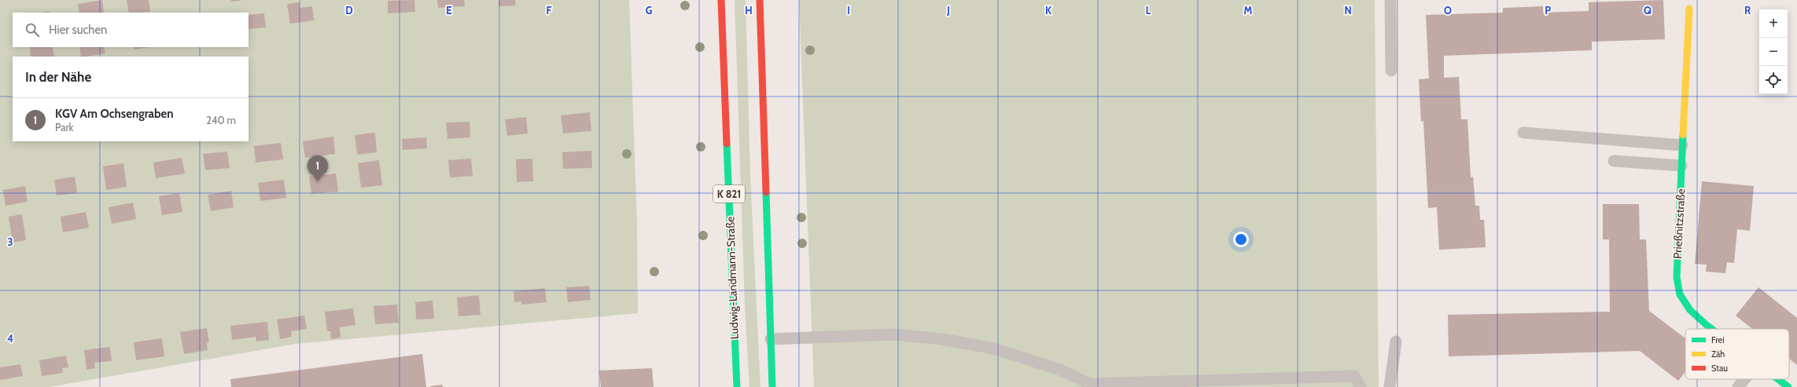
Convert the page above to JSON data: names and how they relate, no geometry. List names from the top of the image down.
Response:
{
  "streets": {
    "main road": ["K 821", "Prießnitzstraße", "Ludwig-Landmann-Straße"]
  },
  "legend": ["Frei", "Zäh", "Stau"],
  "page": {
    "map_buttons": ["+", "−"],
    "search": "Hier suchen",
    "heading": "In der Nähe",
    "list": [
      {
        "mark": "1",
        "name": "KGV Am Ochsengraben",
        "note": "Park",
        "value": "240 m"
      }
    ],
    "pins": "1"
  },
  "grid": {
    "columns": [
      "D",
      "E",
      "F",
      "G",
      "H",
      "I",
      "J",
      "K",
      "L",
      "M",
      "N",
      "O",
      "P",
      "Q",
      "R"
    ],
    "rows": ["3", "4"]
  }
}
